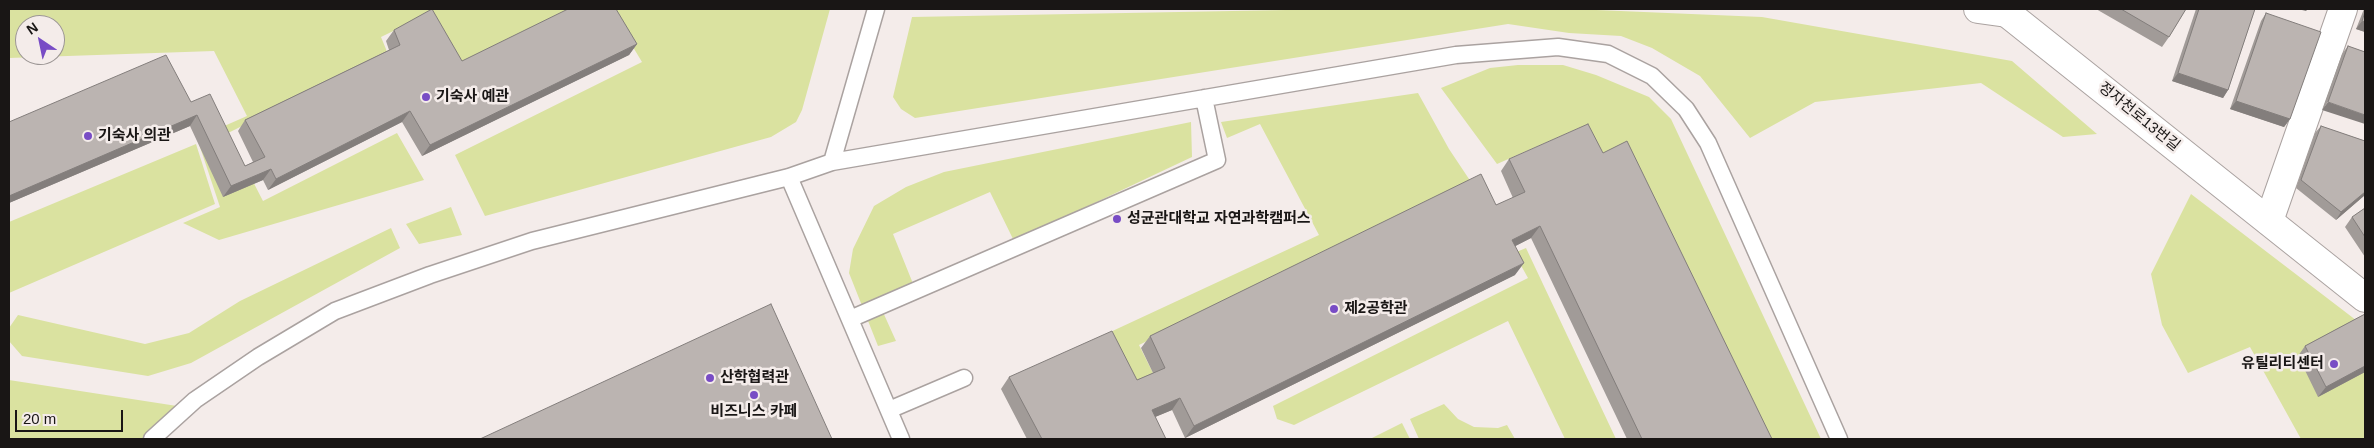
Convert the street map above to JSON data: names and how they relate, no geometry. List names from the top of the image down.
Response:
{
  "streets": {
    "street": ["정자천로13번길"]
  },
  "places": [
    "기숙사 예관",
    "기숙사 의관",
    "성균관대학교 자연과학캠퍼스",
    "제2공학관",
    "유틸리티센터",
    "산학협력관",
    "비즈니스 카페"
  ],
  "scale_bar": "20 m",
  "north": "top left"
}
